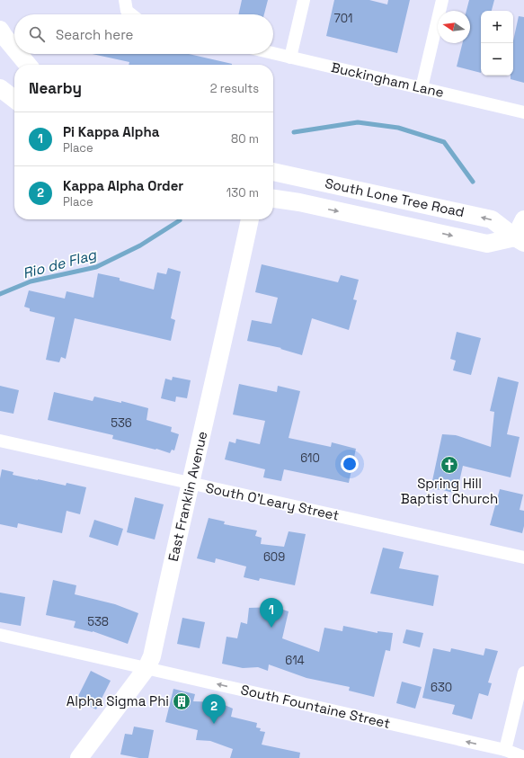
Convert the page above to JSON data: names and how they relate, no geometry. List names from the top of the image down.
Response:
{
  "streets": {
    "street": [
      "Buckingham Lane",
      "South Lone Tree Road",
      "East Franklin Avenue",
      "South O'Leary Street",
      "South Fountaine Street"
    ]
  },
  "crossings": [
    ["East Franklin Avenue", "South O'Leary Street"],
    ["East Franklin Avenue", "South Fountaine Street"]
  ],
  "one_way": ["South Fountaine Street"],
  "water": ["Rio de Flag"],
  "places": {
    "church": ["Spring Hill Baptist Church"],
    "building": ["Alpha Sigma Phi"]
  },
  "house_numbers": [
    "701",
    "536",
    "610",
    "609",
    "538",
    "614",
    "630"
  ],
  "north": "left",
  "page": {
    "map_buttons": ["+", "−"],
    "search": "Search here",
    "heading": ["Nearby", "2 results"],
    "list": [
      {
        "mark": "1",
        "name": "Pi Kappa Alpha",
        "note": "Place",
        "value": "80 m"
      },
      {
        "mark": "2",
        "name": "Kappa Alpha Order",
        "note": "Place",
        "value": "130 m"
      }
    ],
    "pins": ["1", "2"]
  }
}
